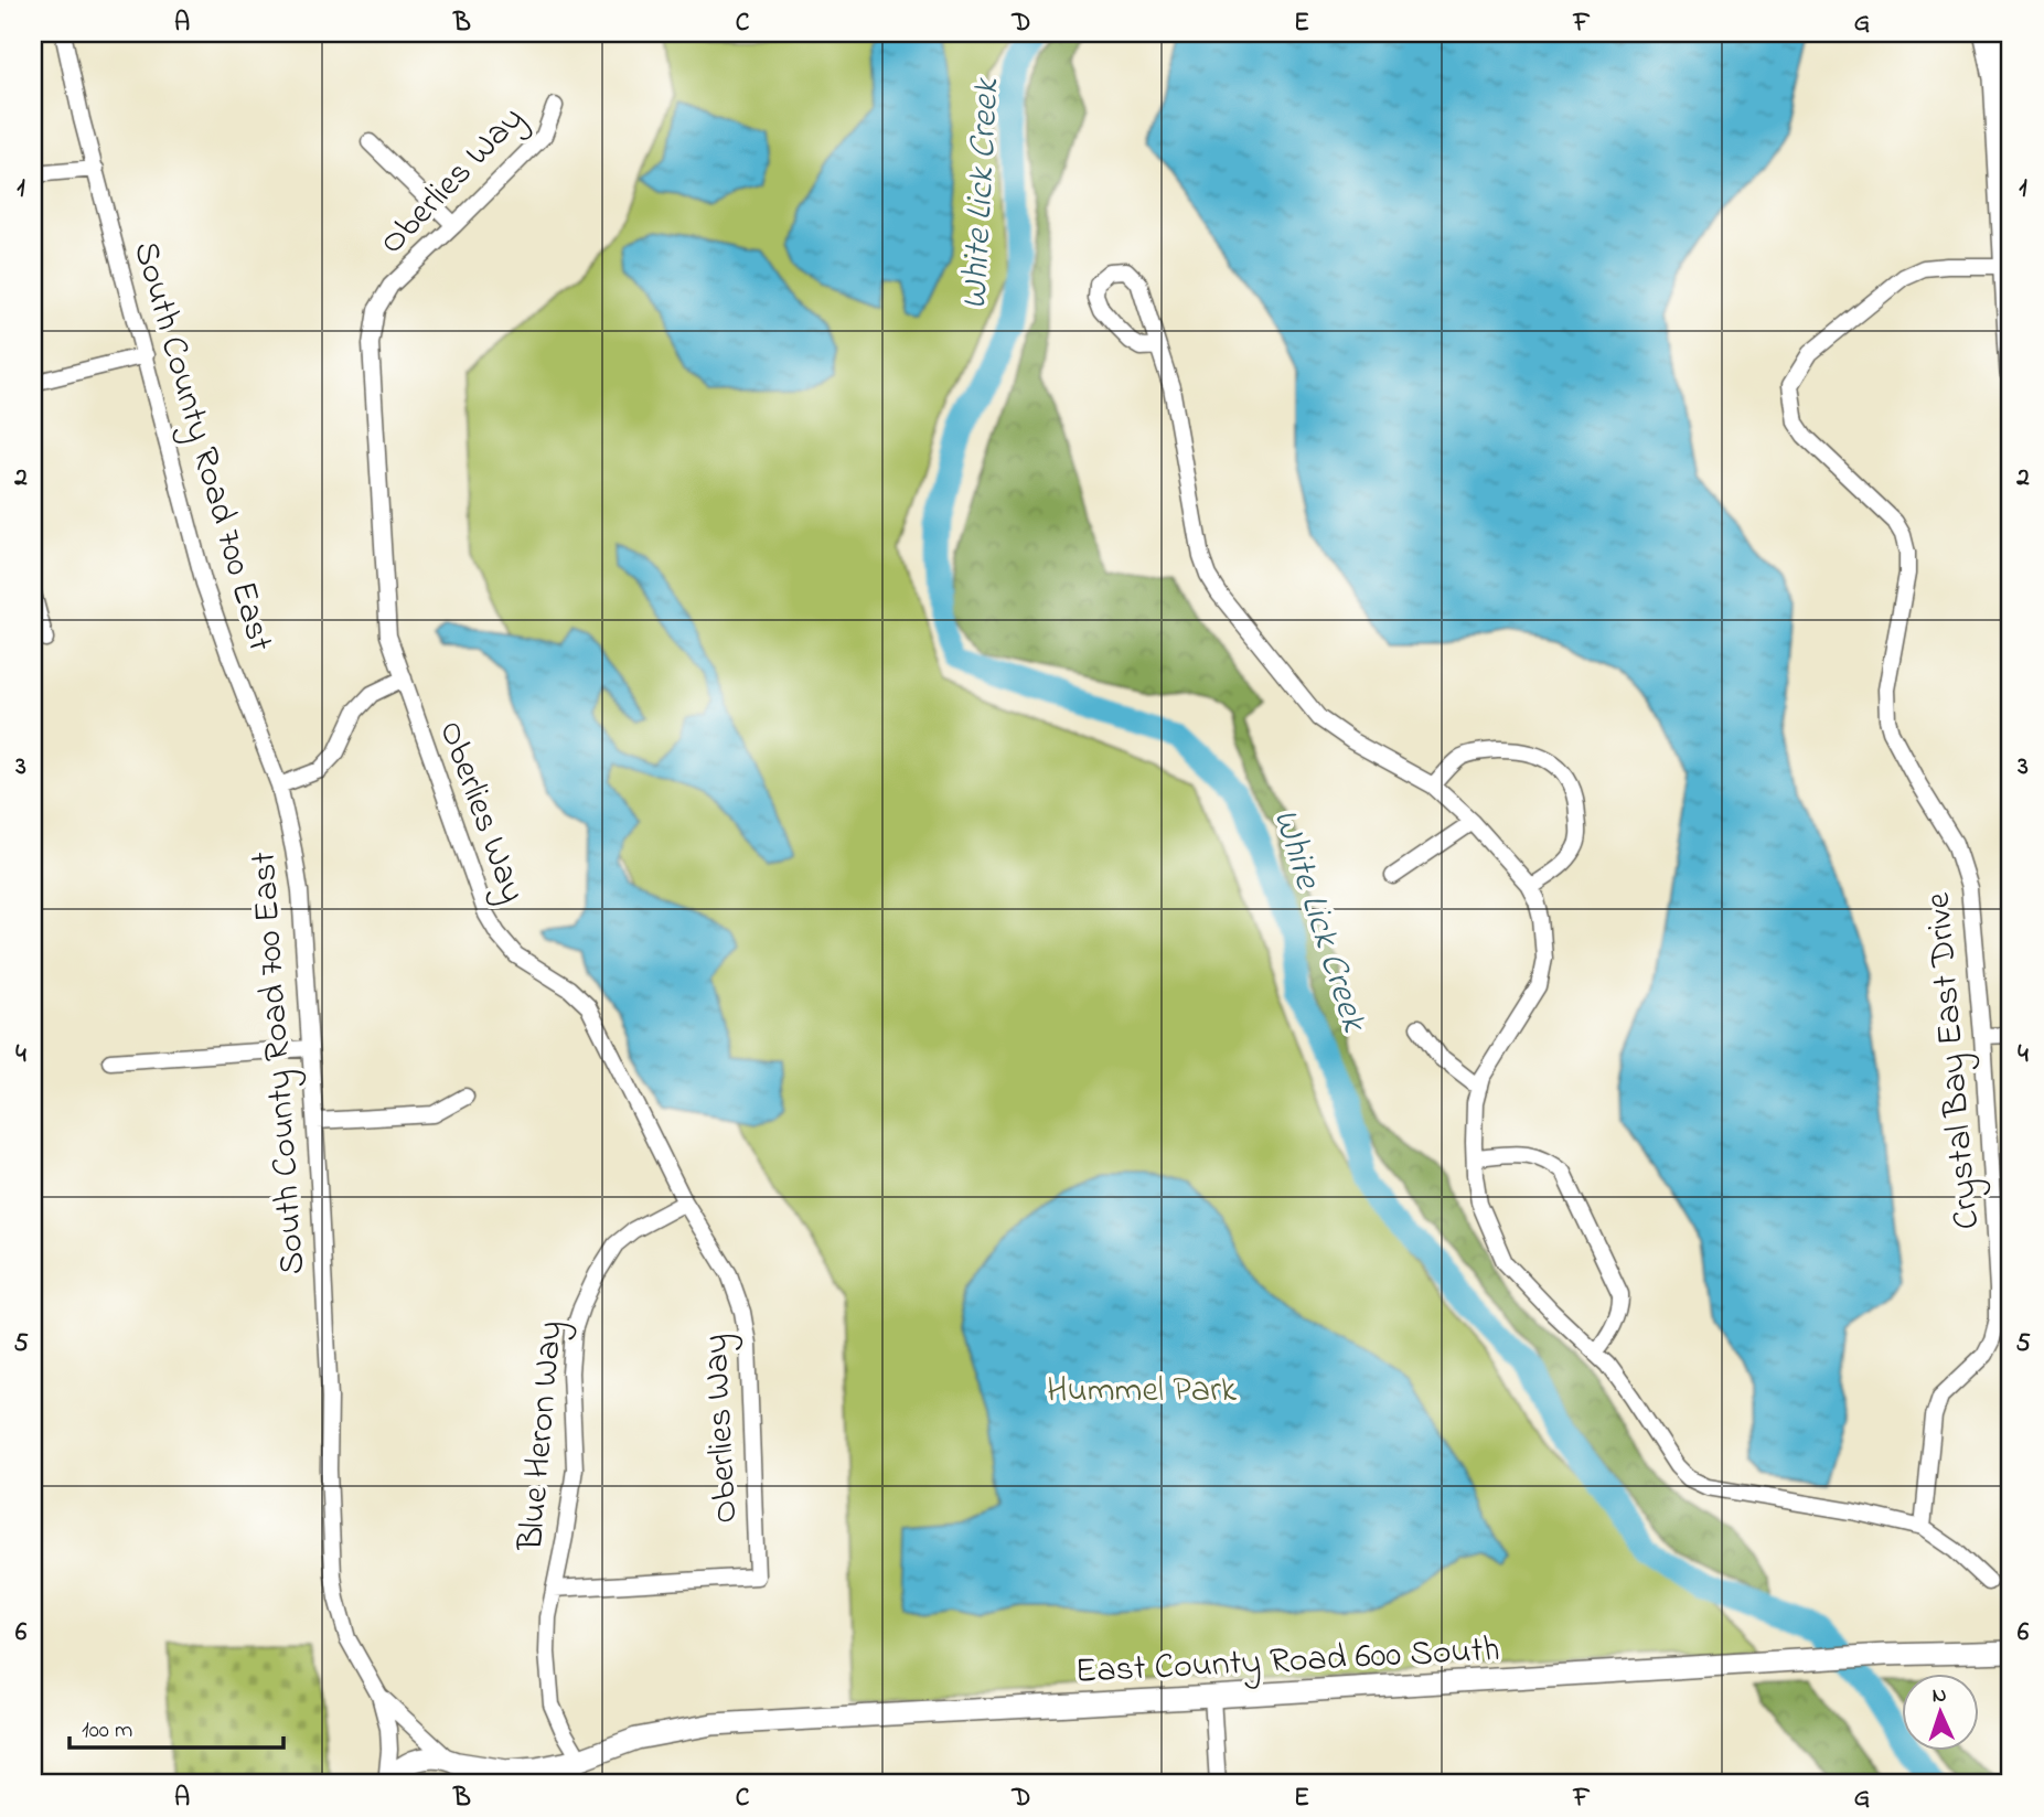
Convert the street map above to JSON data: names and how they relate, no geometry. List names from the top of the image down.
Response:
{
  "streets": {
    "street": [
      "Oberlies Way",
      "South County Road 700 East",
      "Crystal Bay East Drive",
      "Blue Heron Way",
      "East County Road 600 South"
    ]
  },
  "crossings": [
    ["Oberlies Way", "Blue Heron Way"],
    ["South County Road 700 East", "East County Road 600 South"],
    ["Blue Heron Way", "East County Road 600 South"]
  ],
  "water": ["White Lick Creek"],
  "parks": ["Hummel Park"],
  "scale_bar": "100 m",
  "north": "top",
  "grid": {
    "columns": [
      "A",
      "B",
      "C",
      "D",
      "E",
      "F",
      "G"
    ],
    "rows": [
      "1",
      "2",
      "3",
      "4",
      "5",
      "6"
    ]
  }
}
